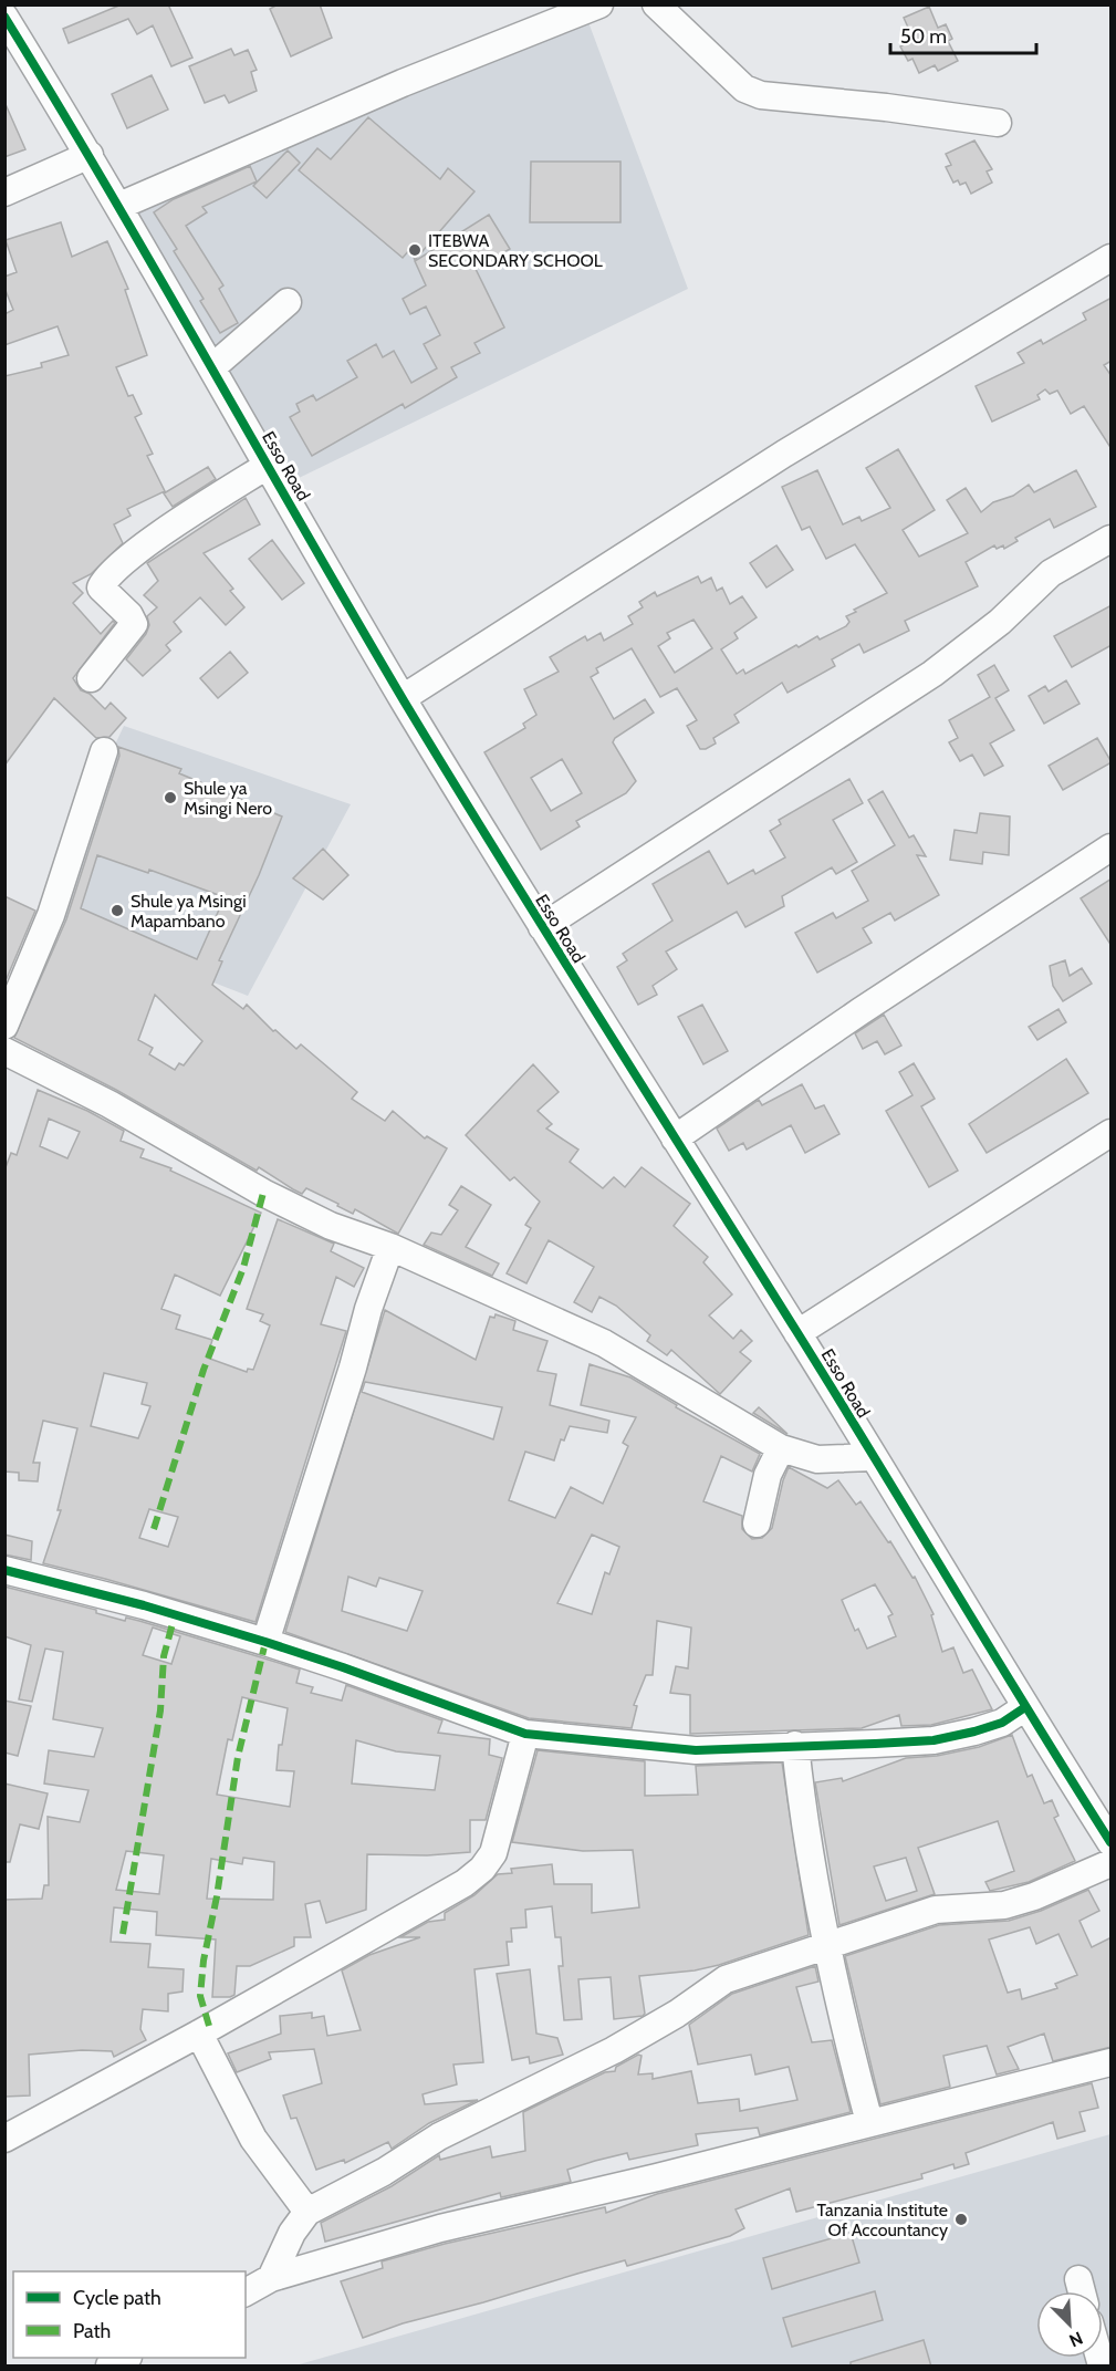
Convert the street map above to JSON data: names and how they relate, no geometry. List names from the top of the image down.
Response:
{
  "streets": {
    "street": ["Esso Road"]
  },
  "places": [
    "ITEBWA SECONDARY SCHOOL",
    "Shule ya Msingi Nero",
    "Shule ya Msingi Mapambano",
    "Tanzania Institute Of Accountancy"
  ],
  "legend": ["Cycle path", "Path"],
  "scale_bar": "50 m",
  "north": "bottom right"
}
